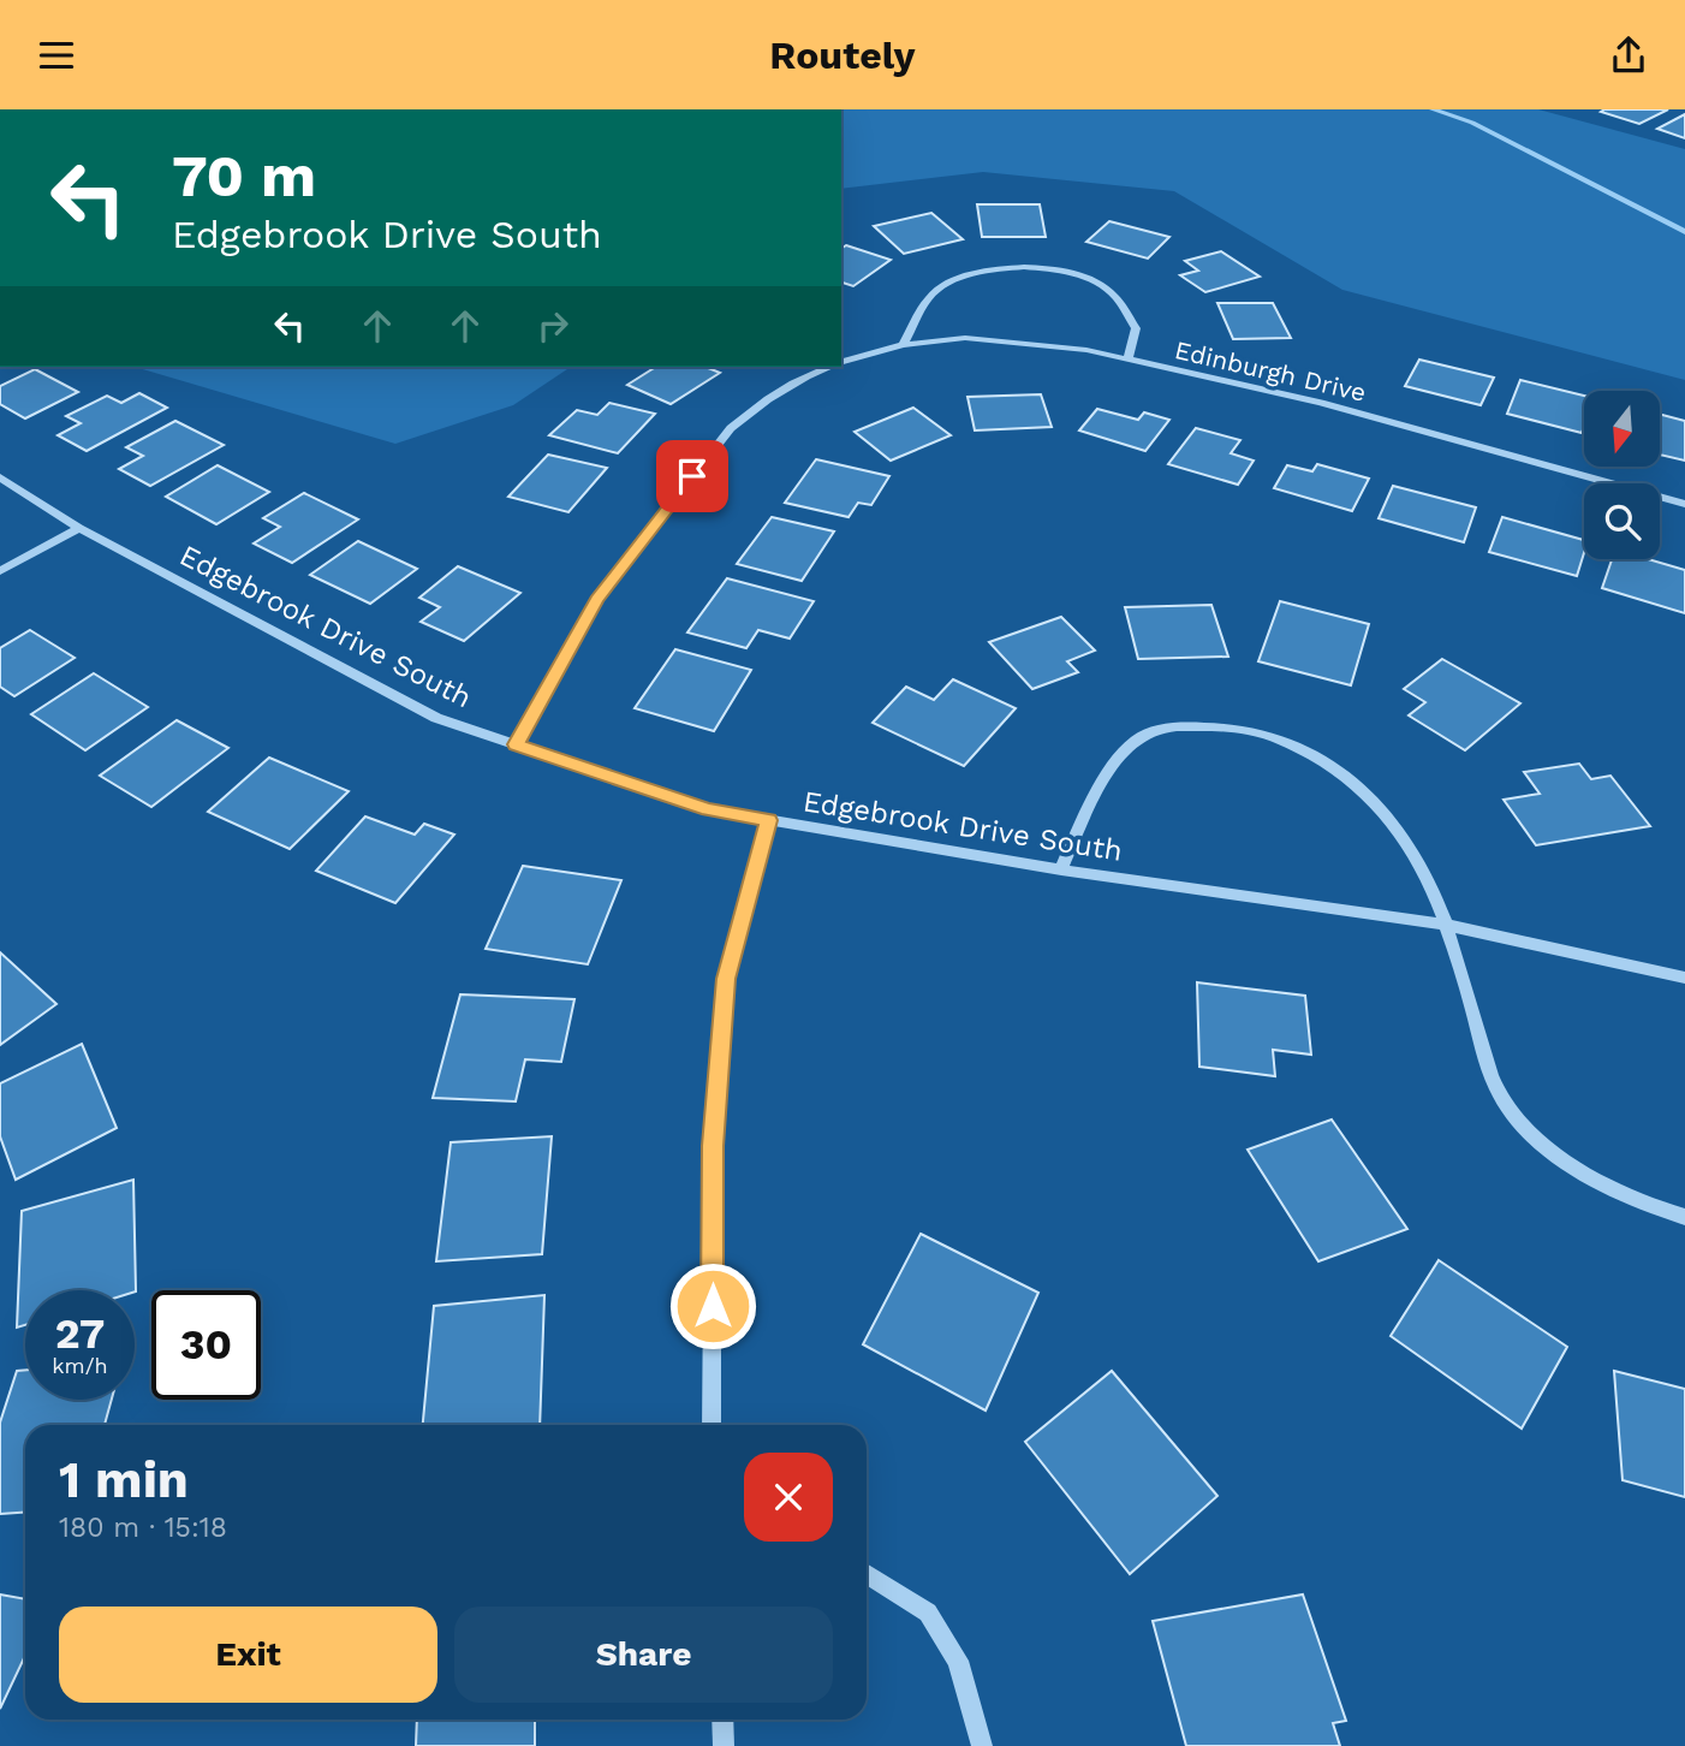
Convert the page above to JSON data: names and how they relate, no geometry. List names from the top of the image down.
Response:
{
  "streets": {
    "street": ["Edinburgh Drive", "Edgebrook Drive South"]
  },
  "crossings": [
    ["Edinburgh Drive", "Edgebrook Drive South"]
  ],
  "north": "bottom",
  "page": {
    "header": "Routely",
    "turn": ["70 m", "Edgebrook Drive South"],
    "speed": "27 km/h",
    "limit": "30",
    "heading": ["1 min", "180 m · 15:18"],
    "buttons": ["Exit", "Share"]
  }
}
